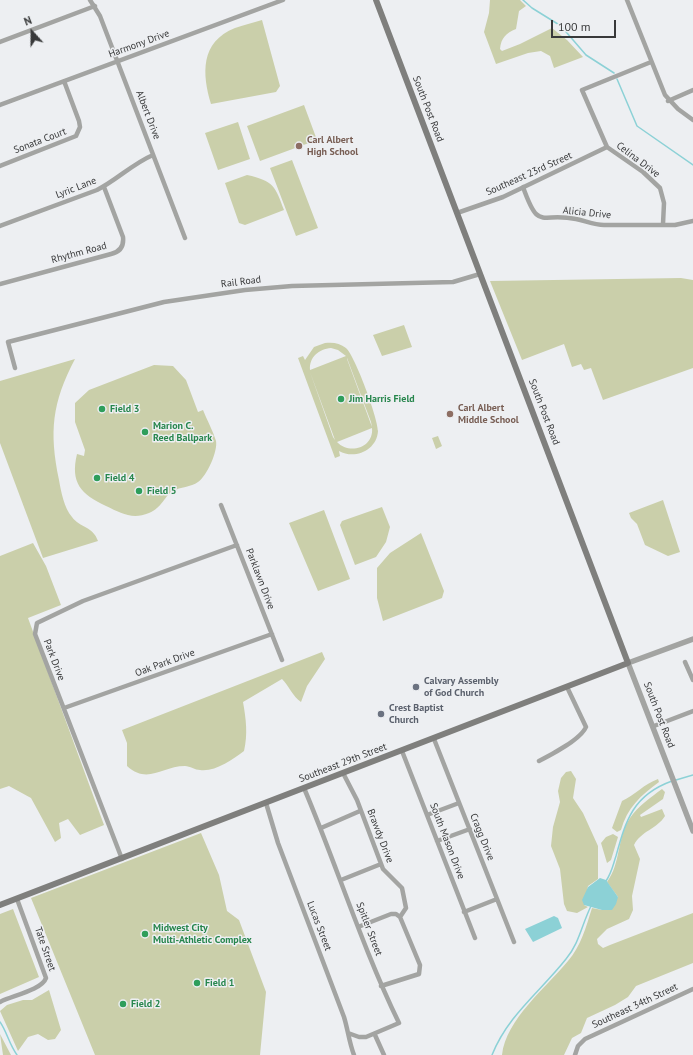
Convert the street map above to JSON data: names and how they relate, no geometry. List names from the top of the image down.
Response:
{
  "streets": {
    "main road": ["South Post Road", "Southeast 29th Street"],
    "street": [
      "Harmony Drive",
      "Albert Drive",
      "Sonata Court",
      "Celina Drive",
      "Southeast 23rd Street",
      "Lyric Lane",
      "Alicia Drive",
      "Rhythm Road",
      "Rail Road",
      "Parklawn Drive",
      "Park Drive",
      "Oak Park Drive",
      "Brawdy Drive",
      "Cragg Drive",
      "South Mason Drive",
      "Lucas Street",
      "Spitler Street",
      "Tate Street",
      "Southeast 34th Street"
    ]
  },
  "crossings": [
    ["Harmony Drive", "Albert Drive"],
    ["Harmony Drive", "Sonata Court"],
    ["South Post Road", "Southeast 23rd Street"],
    ["South Post Road", "Rail Road"],
    ["South Post Road", "Southeast 29th Street"],
    ["Albert Drive", "Lyric Lane"],
    ["Celina Drive", "Southeast 23rd Street"],
    ["Celina Drive", "Alicia Drive"],
    ["Southeast 23rd Street", "Alicia Drive"],
    ["Lyric Lane", "Rhythm Road"],
    ["Parklawn Drive", "Park Drive"],
    ["Parklawn Drive", "Oak Park Drive"],
    ["Park Drive", "Oak Park Drive"],
    ["Park Drive", "Southeast 29th Street"],
    ["Southeast 29th Street", "Brawdy Drive"],
    ["Southeast 29th Street", "Cragg Drive"],
    ["Southeast 29th Street", "South Mason Drive"],
    ["Southeast 29th Street", "Lucas Street"],
    ["Southeast 29th Street", "Spitler Street"],
    ["Southeast 29th Street", "Tate Street"],
    ["Lucas Street", "Spitler Street"]
  ],
  "places": [
    "Carl Albert High School",
    "Jim Harris Field",
    "Field 3",
    "Carl Albert Middle School",
    "Marion C. Reed Ballpark",
    "Field 4",
    "Field 5",
    "Calvary Assembly of God Church",
    "Crest Baptist Church",
    "Midwest City Multi-Athletic Complex",
    "Field 1",
    "Field 2"
  ],
  "scale_bar": "100 m",
  "north": "top"
}
